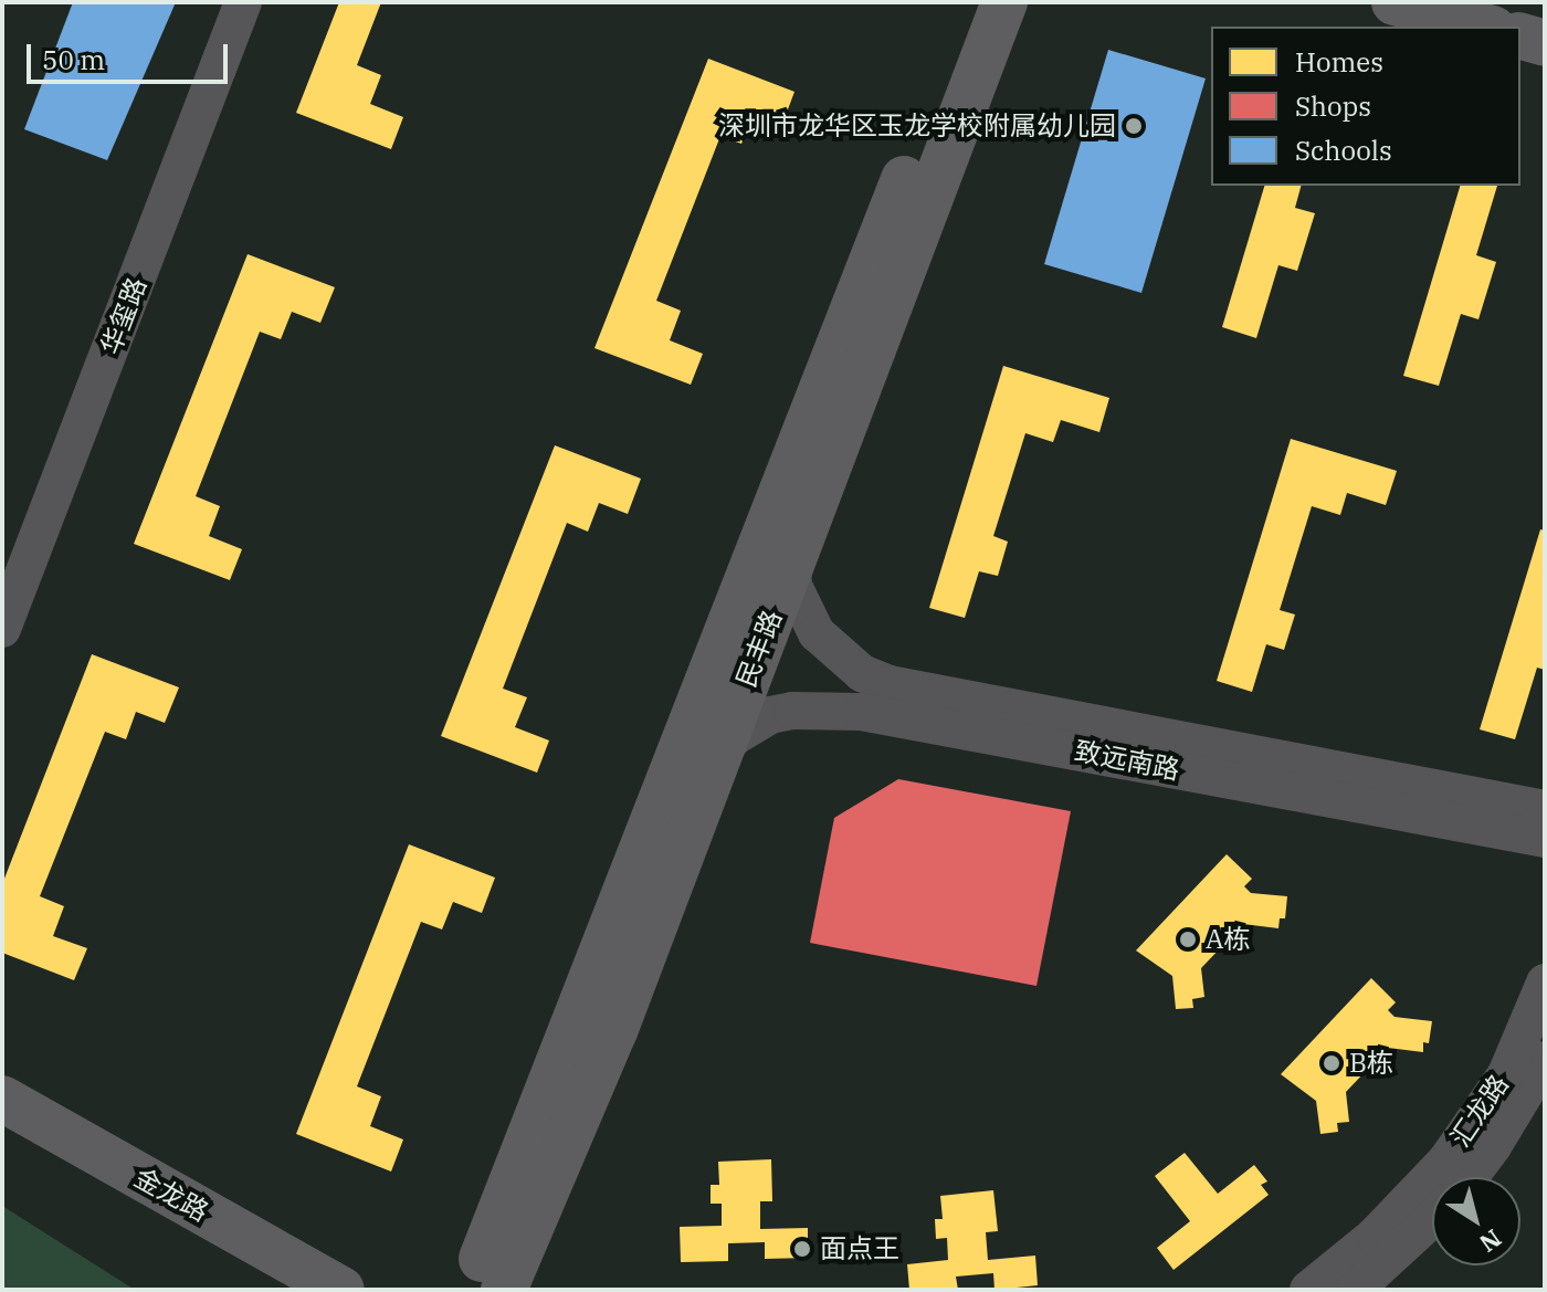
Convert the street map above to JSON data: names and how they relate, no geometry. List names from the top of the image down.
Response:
{
  "streets": {
    "main road": ["民丰路", "金龙路"],
    "street": ["华玺路", "致远南路", "汇龙路"]
  },
  "crossings": [
    ["民丰路", "致远南路"]
  ],
  "places": [
    "深圳市龙华区玉龙学校附属幼儿园",
    "A栋",
    "B栋",
    "面点王"
  ],
  "legend": ["Homes", "Shops", "Schools"],
  "scale_bar": "50 m",
  "north": "bottom right"
}
